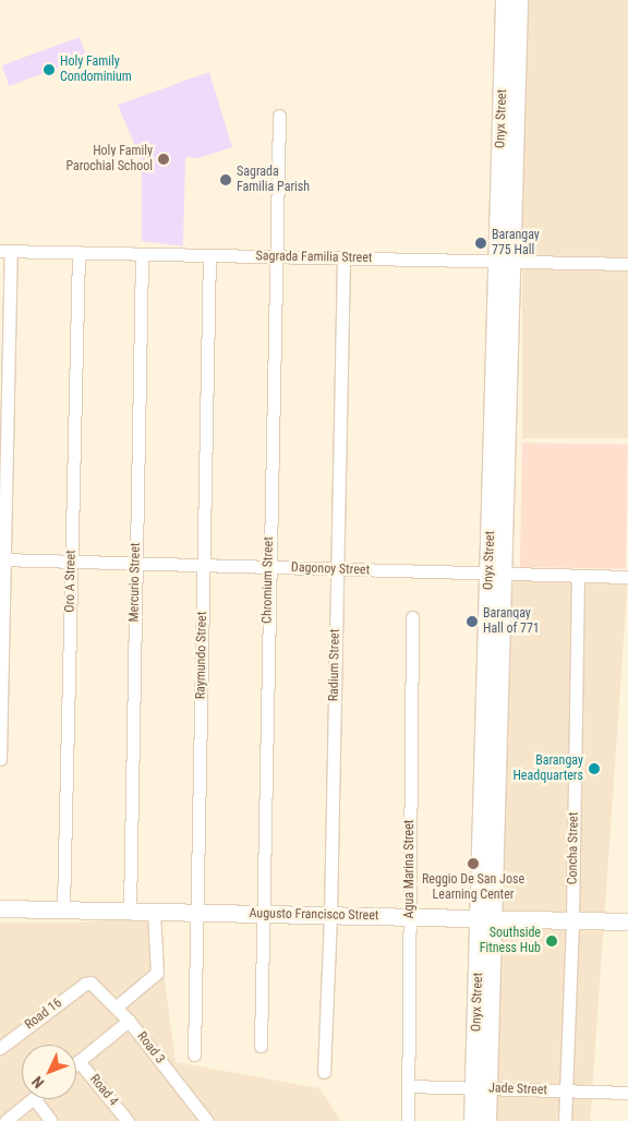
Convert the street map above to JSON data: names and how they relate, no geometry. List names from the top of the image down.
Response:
{
  "streets": {
    "main road": ["Onyx Street"],
    "street": [
      "Sagrada Familia Street",
      "Dagonoy Street",
      "Chromium Street",
      "Oro A Street",
      "Mercurio Street",
      "Raymundo Street",
      "Radium Street",
      "Concha Street",
      "Agua Marina Street",
      "Augusto Francisco Street",
      "Road 16",
      "Road 3",
      "Jade Street",
      "Road 4"
    ]
  },
  "crossings": [
    ["Onyx Street", "Sagrada Familia Street"],
    ["Onyx Street", "Dagonoy Street"],
    ["Onyx Street", "Augusto Francisco Street"],
    ["Onyx Street", "Jade Street"],
    ["Sagrada Familia Street", "Chromium Street"],
    ["Sagrada Familia Street", "Oro A Street"],
    ["Sagrada Familia Street", "Mercurio Street"],
    ["Sagrada Familia Street", "Raymundo Street"],
    ["Sagrada Familia Street", "Radium Street"],
    ["Dagonoy Street", "Chromium Street"],
    ["Dagonoy Street", "Oro A Street"],
    ["Dagonoy Street", "Mercurio Street"],
    ["Dagonoy Street", "Raymundo Street"],
    ["Dagonoy Street", "Radium Street"],
    ["Dagonoy Street", "Concha Street"],
    ["Chromium Street", "Augusto Francisco Street"],
    ["Oro A Street", "Augusto Francisco Street"],
    ["Mercurio Street", "Augusto Francisco Street"],
    ["Raymundo Street", "Augusto Francisco Street"],
    ["Radium Street", "Augusto Francisco Street"],
    ["Concha Street", "Augusto Francisco Street"],
    ["Concha Street", "Jade Street"],
    ["Agua Marina Street", "Augusto Francisco Street"],
    ["Agua Marina Street", "Jade Street"],
    ["Road 16", "Road 3"]
  ],
  "places": [
    "Holy Family Condominium",
    "Holy Family Parochial School",
    "Sagrada Familia Parish",
    "Barangay 775 Hall",
    "Barangay Hall of 771",
    "Barangay Headquarters",
    "Reggio De San Jose Learning Center",
    "Southside Fitness Hub"
  ],
  "north": "bottom left"
}
